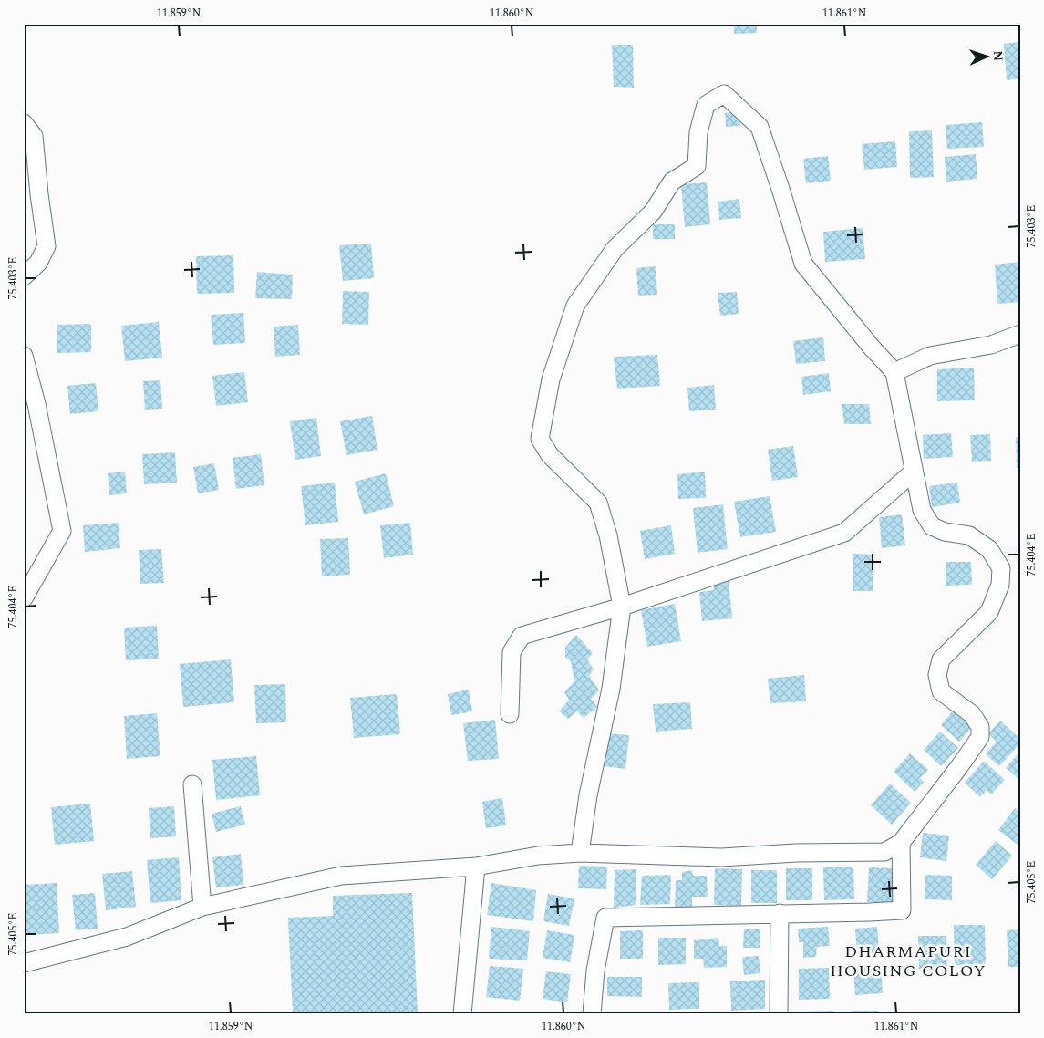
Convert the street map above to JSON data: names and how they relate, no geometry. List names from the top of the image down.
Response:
{
  "districts": ["DHARMAPURI HOUSING COLOY"],
  "north": "right",
  "coordinates": [
    "11.859°N",
    "11.860°N",
    "11.861°N",
    "75.403°E",
    "75.404°E",
    "75.405°E"
  ]
}
